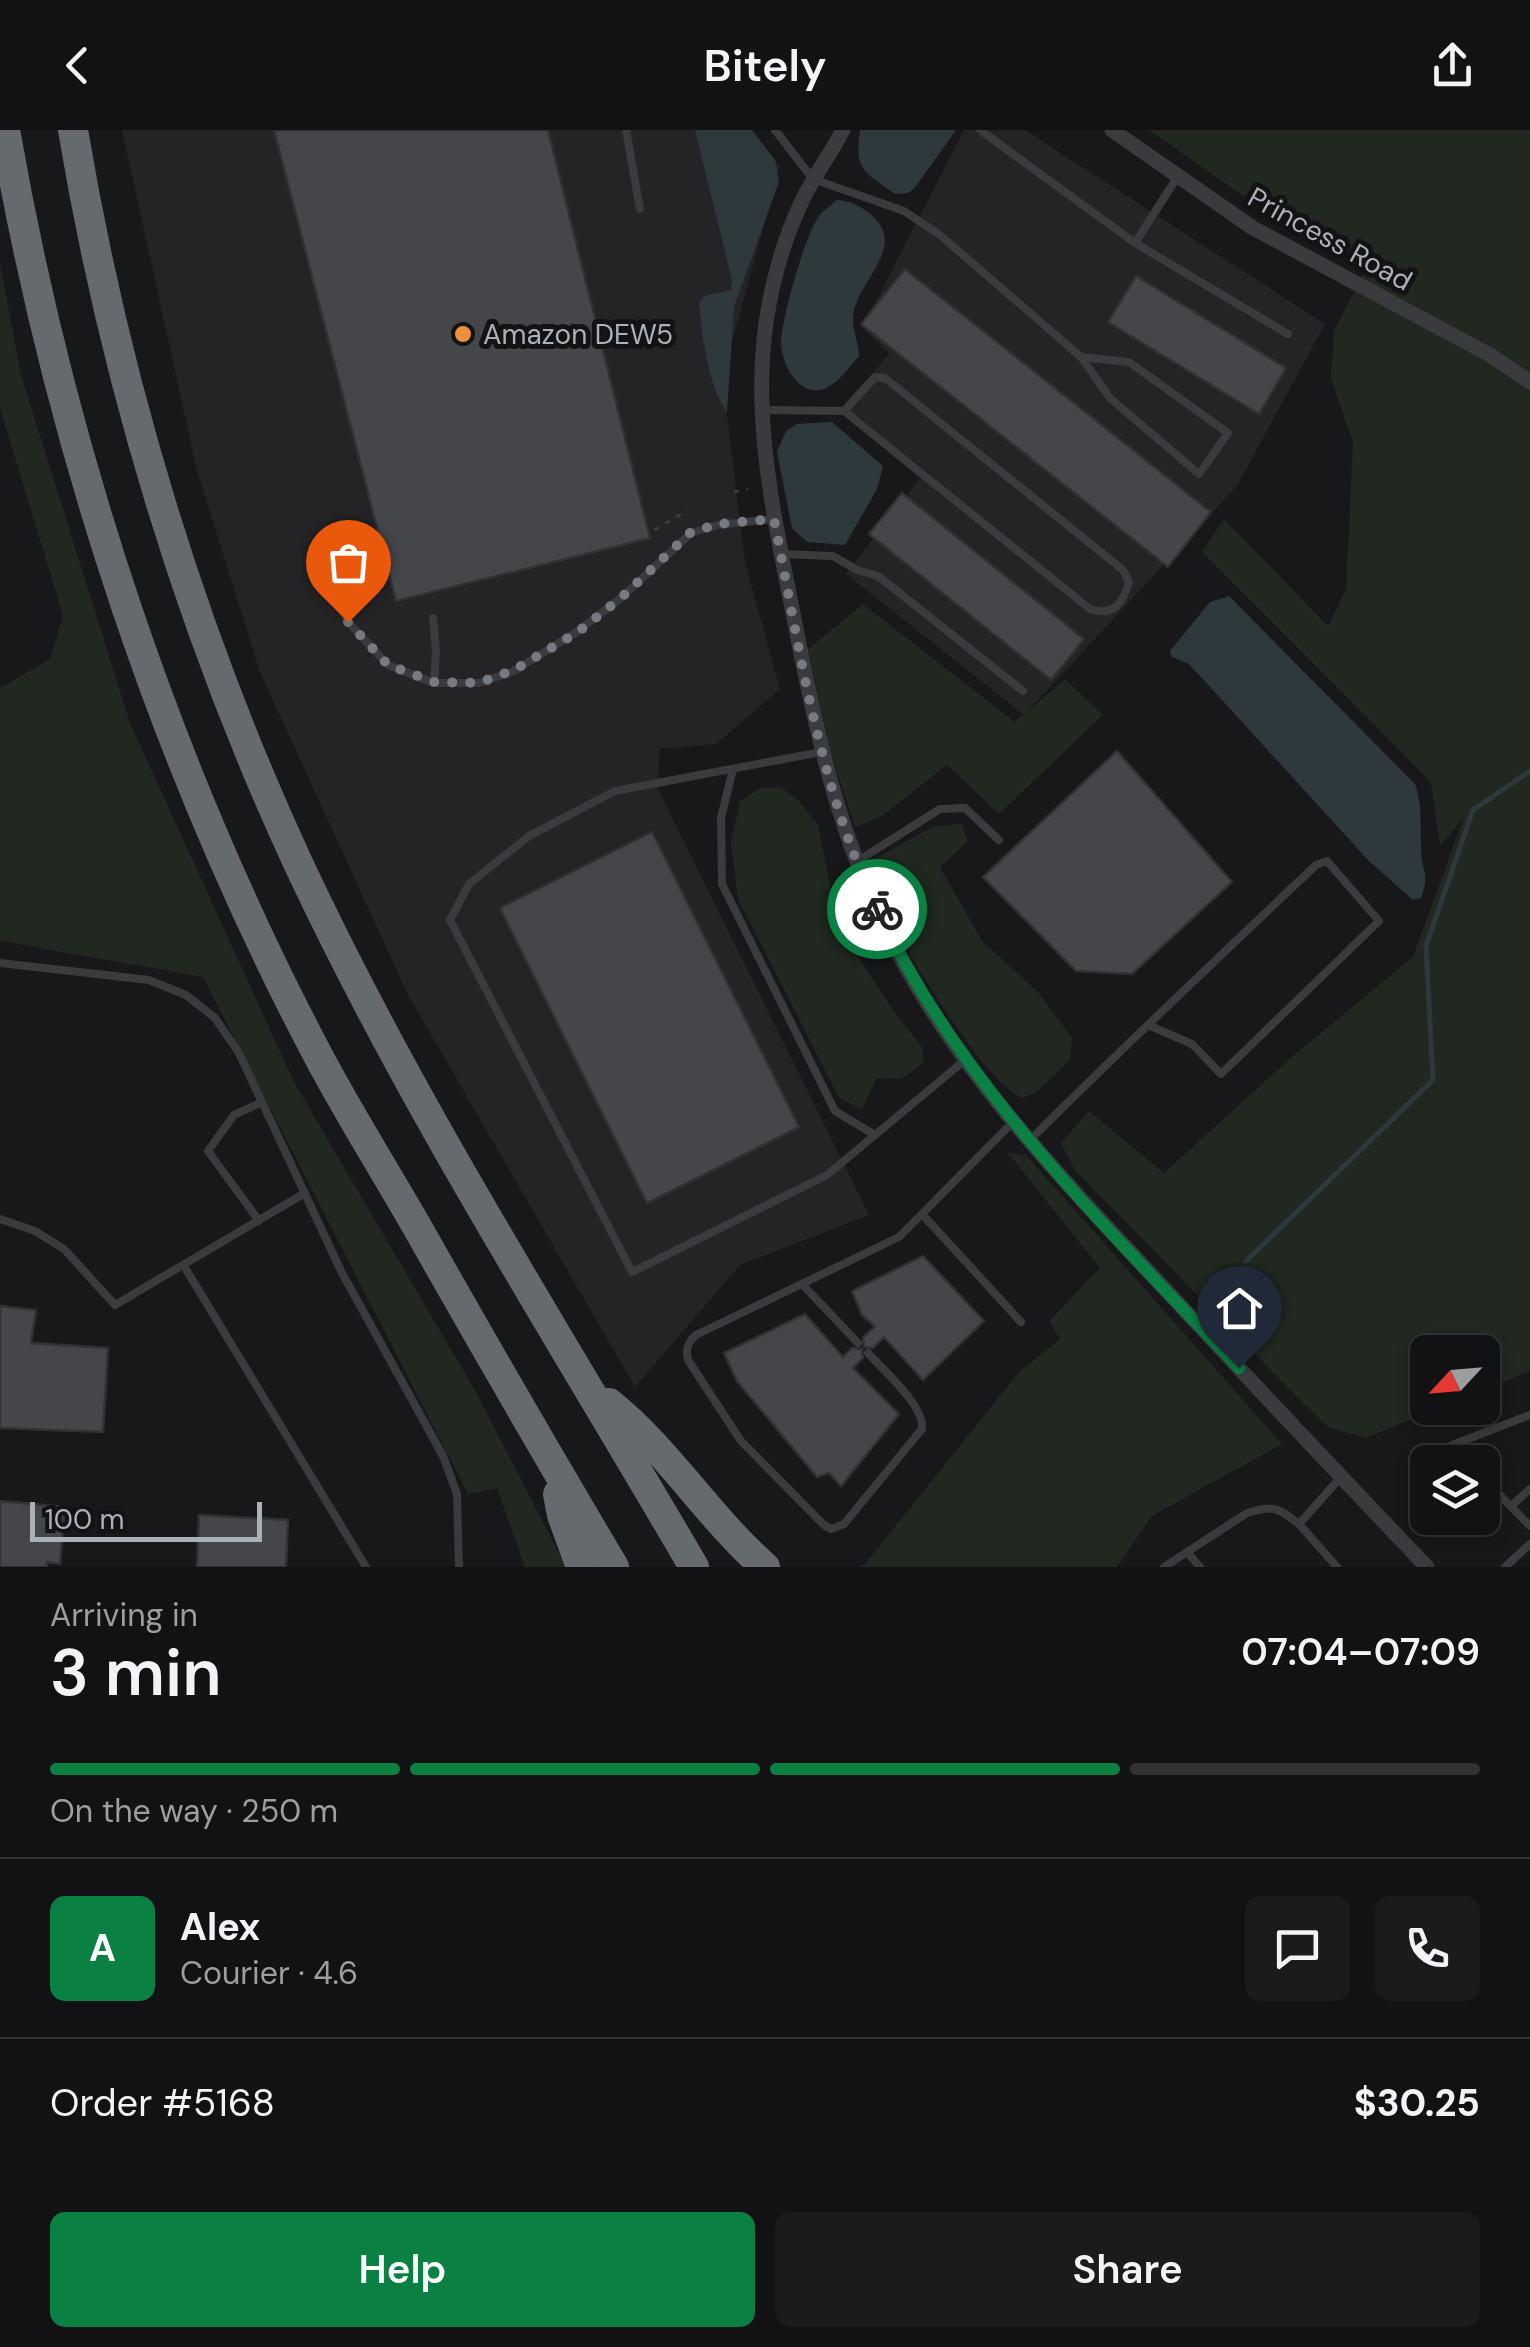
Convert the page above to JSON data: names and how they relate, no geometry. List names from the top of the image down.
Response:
{
  "streets": {
    "street": ["Princess Road"]
  },
  "places": ["Amazon DEW5"],
  "scale_bar": "100 m",
  "north": "bottom left",
  "page": {
    "header": "Bitely",
    "scale": "100 m",
    "heading": ["3 min", "Arriving in", "07:04–07:09"],
    "panel": [
      "Alex",
      "Courier · 4.6",
      "Order #5168",
      "$30.25"
    ],
    "bar": "On the way · 250 m",
    "round": "A",
    "buttons": ["Help", "Share"]
  }
}
